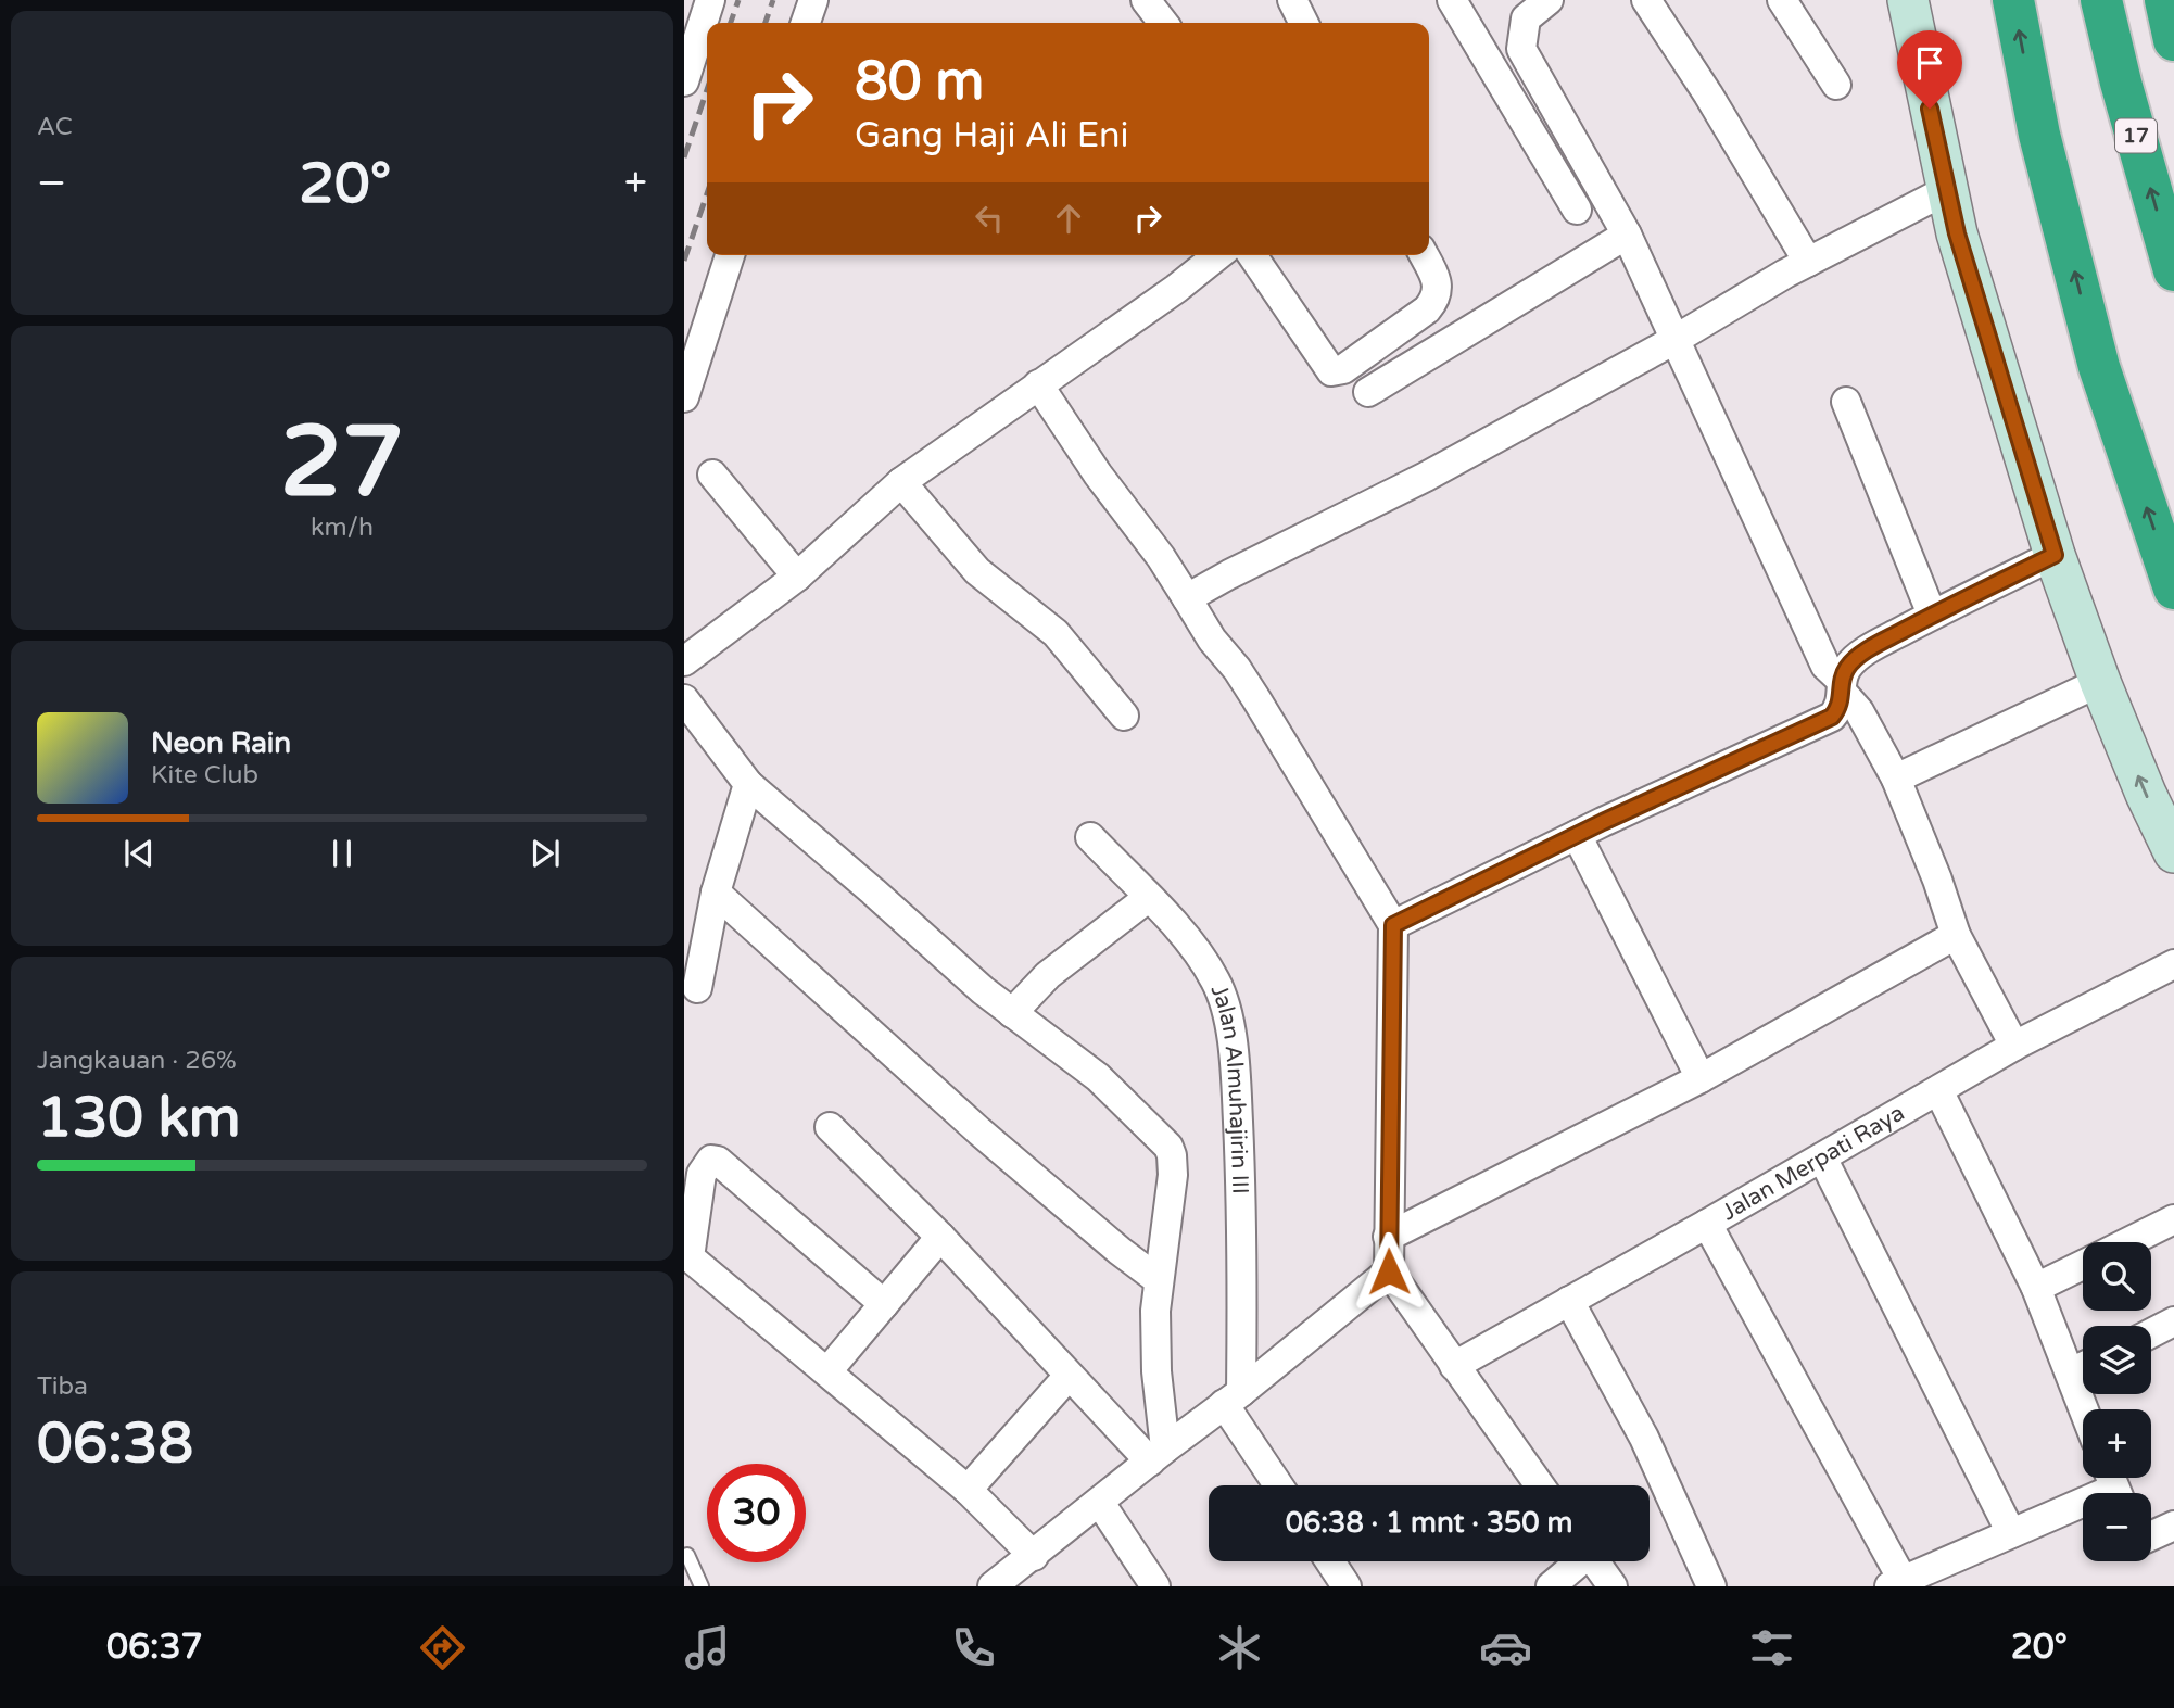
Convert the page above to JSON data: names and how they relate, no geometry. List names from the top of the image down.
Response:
{
  "streets": {
    "highway": ["17"],
    "street": ["Jalan Almuhajirin III", "Jalan Merpati Raya"]
  },
  "page": {
    "tile": [
      "AC",
      ["27", "km/h"],
      ["Jangkauan · 26%", "130 km"],
      ["Tiba", "06:38"]
    ],
    "turn": ["80 m", "Gang Haji Ali Eni"],
    "heat": ["−", "20°", "+"],
    "song": ["Neon Rain", "Kite Club"],
    "map_buttons": ["+", "−"],
    "limit": "30",
    "trip": "06:38 · 1 mnt · 350 m",
    "tabs": ["06:37", "20°"]
  }
}
